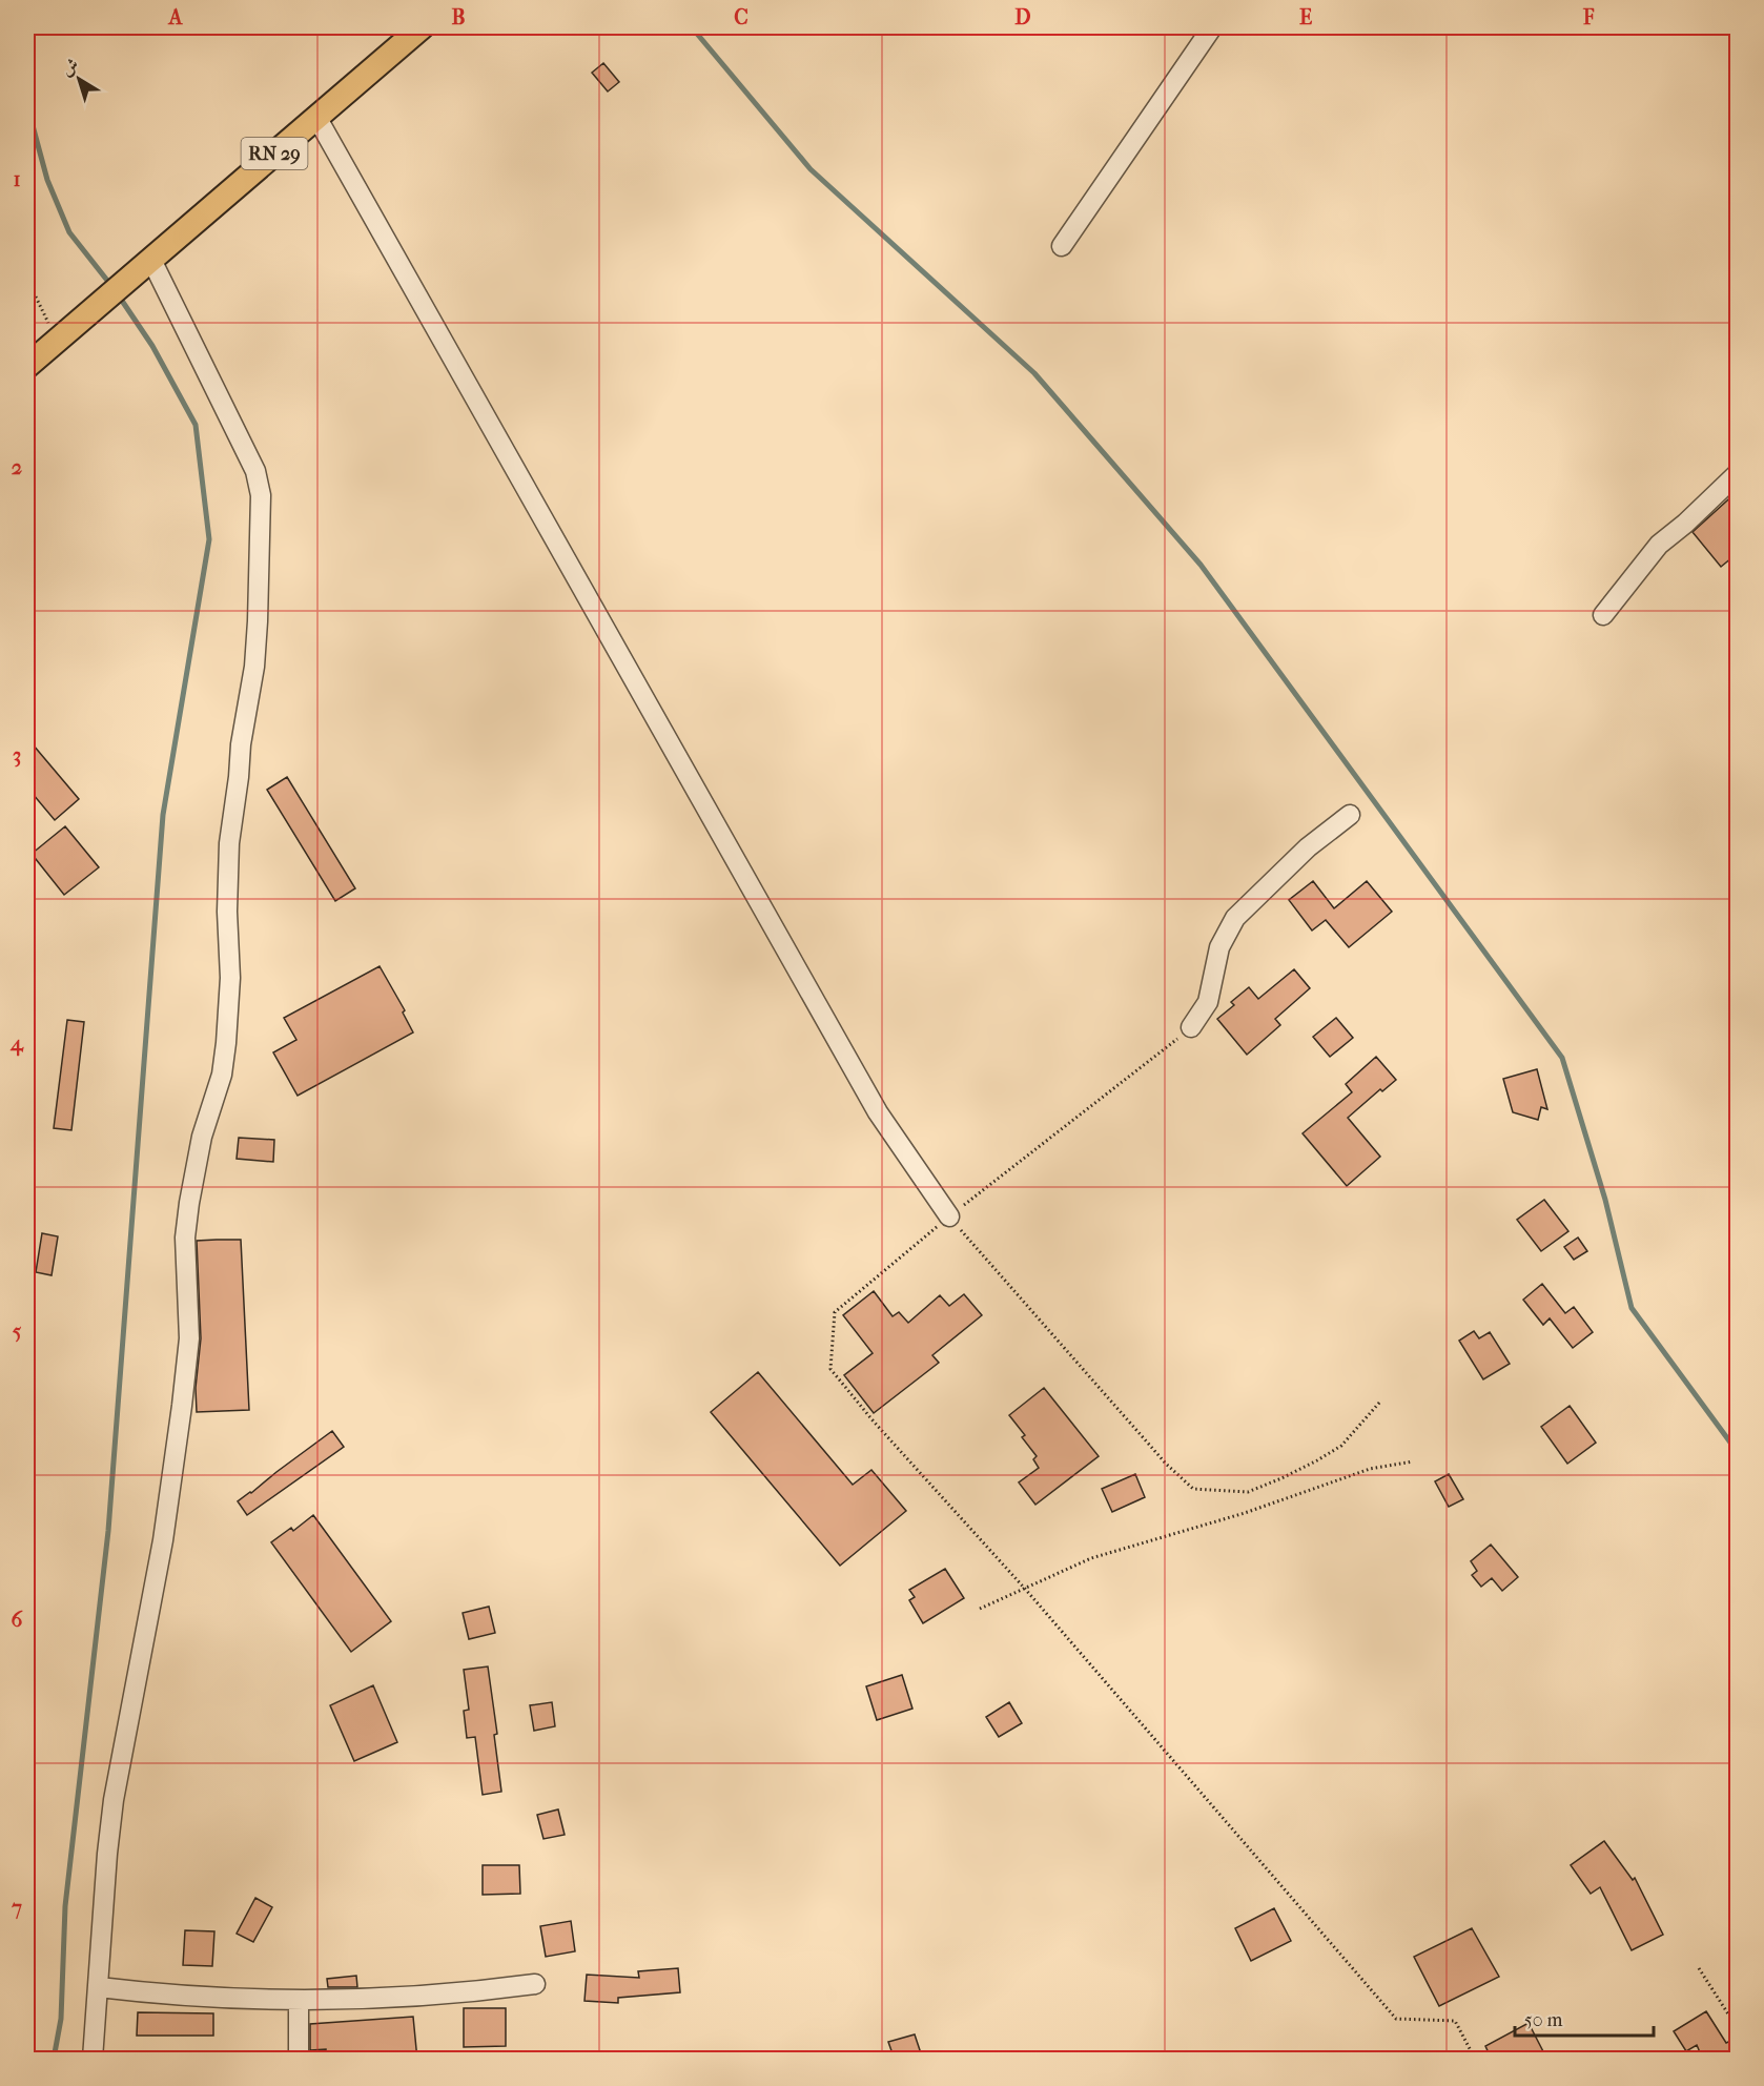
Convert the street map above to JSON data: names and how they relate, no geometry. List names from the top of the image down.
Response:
{
  "streets": {
    "main road": ["RN 29"]
  },
  "scale_bar": "50 m",
  "north": "top left",
  "grid": {
    "columns": [
      "A",
      "B",
      "C",
      "D",
      "E",
      "F"
    ],
    "rows": [
      "1",
      "2",
      "3",
      "4",
      "5",
      "6",
      "7"
    ]
  }
}
